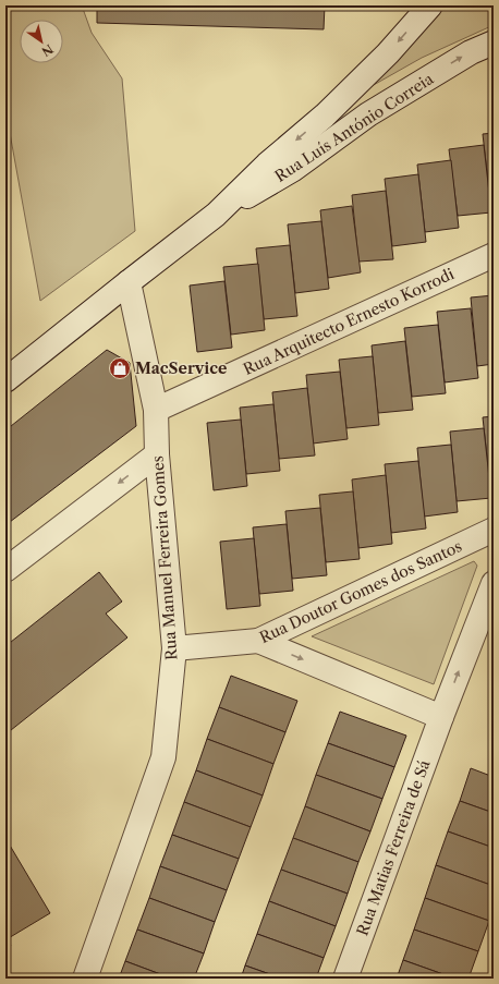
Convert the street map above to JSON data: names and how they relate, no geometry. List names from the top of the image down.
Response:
{
  "streets": {
    "street": [
      "Rua Luís António Correia",
      "Rua Arquitecto Ernesto Korrodi",
      "Rua Manuel Ferreira Gomes",
      "Rua Doutor Gomes dos Santos",
      "Rua Matias Ferreira de Sá"
    ]
  },
  "crossings": [
    ["Rua Luís António Correia", "Rua Manuel Ferreira Gomes"],
    ["Rua Arquitecto Ernesto Korrodi", "Rua Manuel Ferreira Gomes"],
    ["Rua Manuel Ferreira Gomes", "Rua Doutor Gomes dos Santos"]
  ],
  "places": {
    "shop": ["MacService"]
  },
  "north": "bottom right"
}
